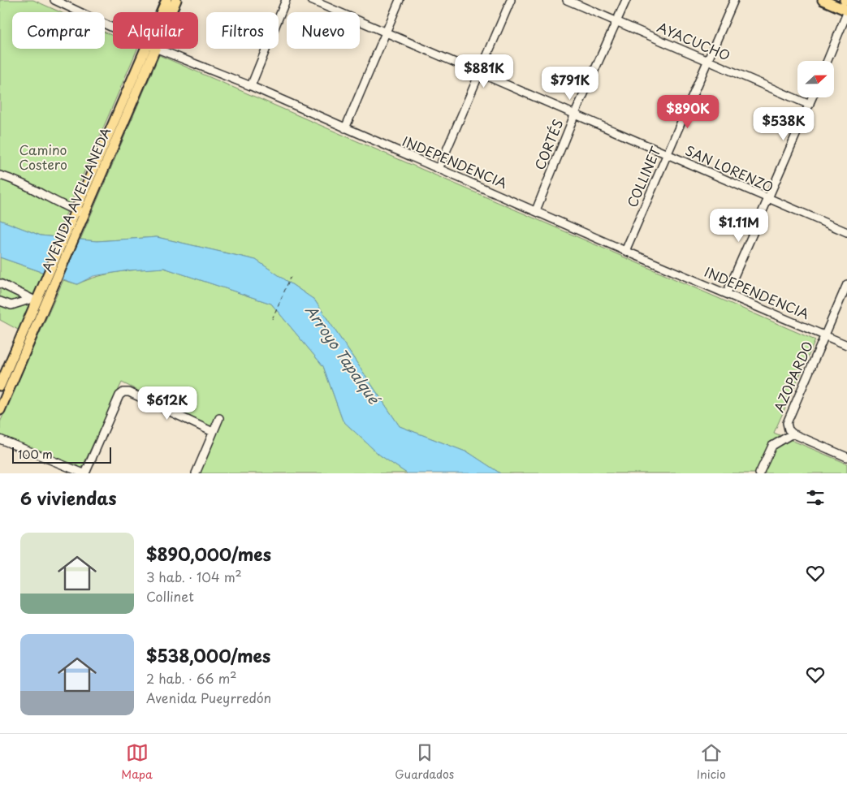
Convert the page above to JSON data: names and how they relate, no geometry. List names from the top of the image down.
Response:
{
  "streets": {
    "main road": ["AVENIDA AVELLANEDA"],
    "street": [
      "AYACUCHO",
      "CORTÉS",
      "INDEPENDENCIA",
      "SAN LORENZO",
      "COLLINET",
      "AZOPARDO"
    ]
  },
  "crossings": [
    ["AYACUCHO", "CORTÉS"],
    ["AYACUCHO", "COLLINET"],
    ["CORTÉS", "INDEPENDENCIA"],
    ["CORTÉS", "SAN LORENZO"],
    ["INDEPENDENCIA", "COLLINET"],
    ["INDEPENDENCIA", "AZOPARDO"],
    ["SAN LORENZO", "COLLINET"]
  ],
  "water": ["Arroyo Tapalqué"],
  "parks": ["Camino Costero"],
  "scale_bar": "100 m",
  "north": "right",
  "page": {
    "chip": [
      "Comprar",
      "Alquilar",
      "Filtros",
      "Nuevo"
    ],
    "price": [
      "$881K",
      "$791K",
      "$890K",
      "$538K",
      "$1.11M",
      "$612K"
    ],
    "scale": "100 m",
    "heading": "6 viviendas",
    "list": [
      {
        "name": "$890,000/mes",
        "note": "3 hab. · 104 m² · Collinet"
      },
      {
        "name": "$538,000/mes",
        "note": "2 hab. · 66 m² · Avenida Pueyrredón"
      }
    ],
    "tabs": ["Mapa", "Guardados", "Inicio"]
  }
}
